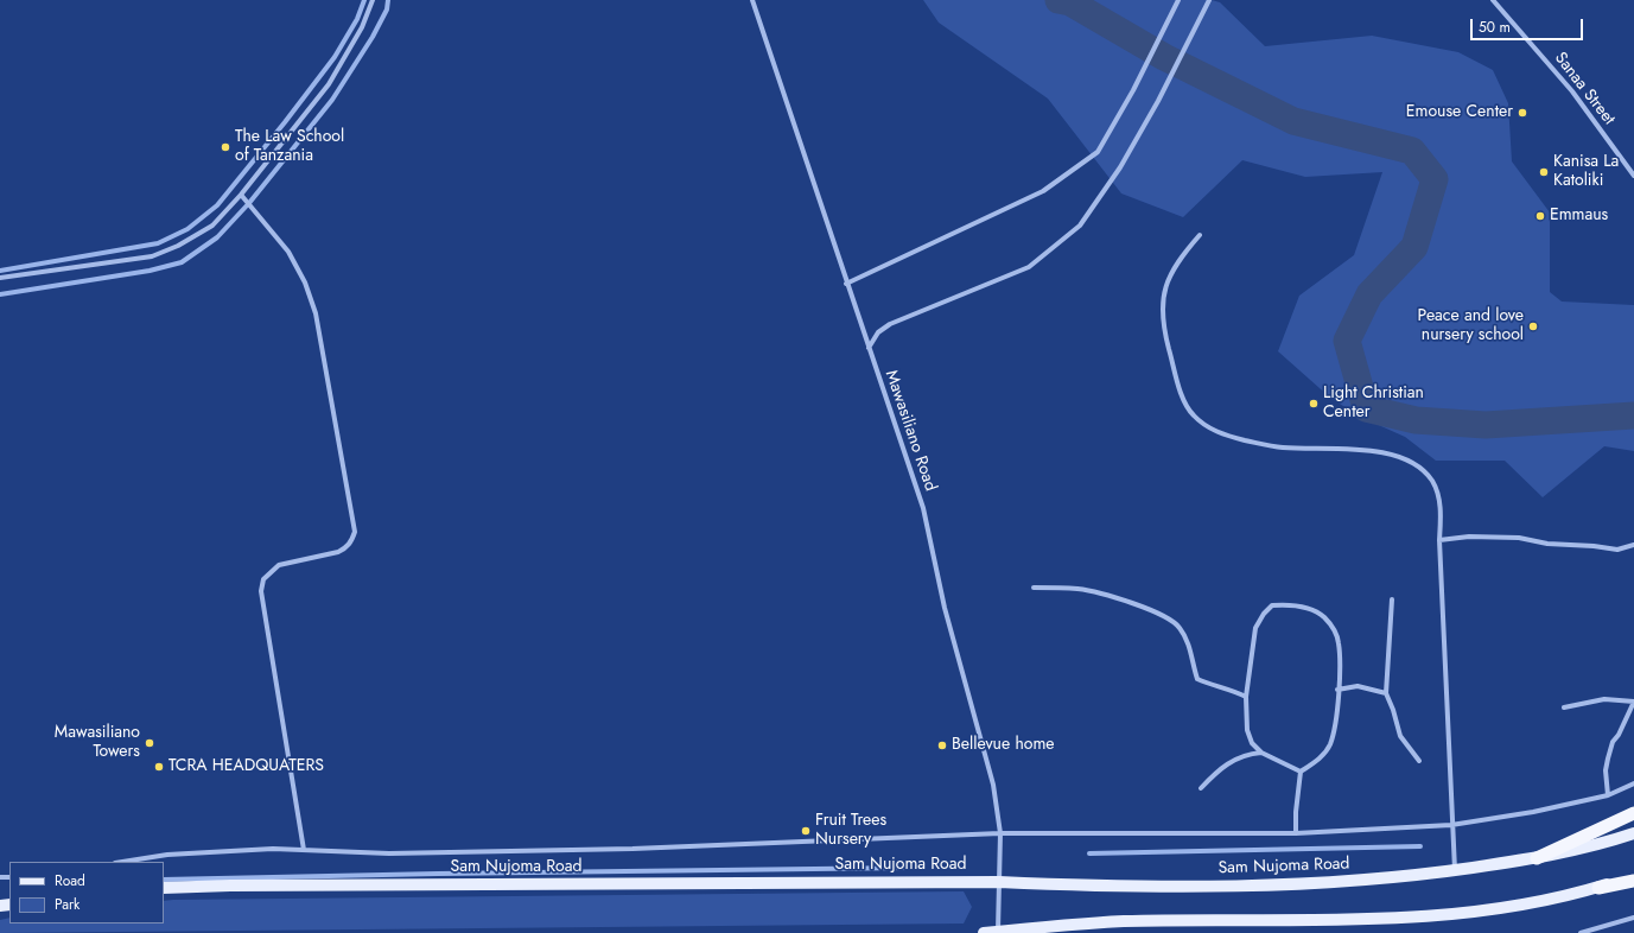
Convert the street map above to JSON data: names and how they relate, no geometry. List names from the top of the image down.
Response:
{
  "streets": {
    "main road": ["Sam Nujoma Road"],
    "street": ["Sanaa Street", "Mawasiliano Road"]
  },
  "crossings": [
    ["Mawasiliano Road", "Sam Nujoma Road"]
  ],
  "places": [
    "Emouse Center",
    "The Law School of Tanzania",
    "Kanisa La Katoliki",
    "Emmaus",
    "Peace and love nursery school",
    "Light Christian Center",
    "Mawasiliano Towers",
    "Bellevue home",
    "TCRA HEADQUATERS",
    "Fruit Trees Nursery"
  ],
  "legend": ["Road", "Park"],
  "scale_bar": "50 m"
}
